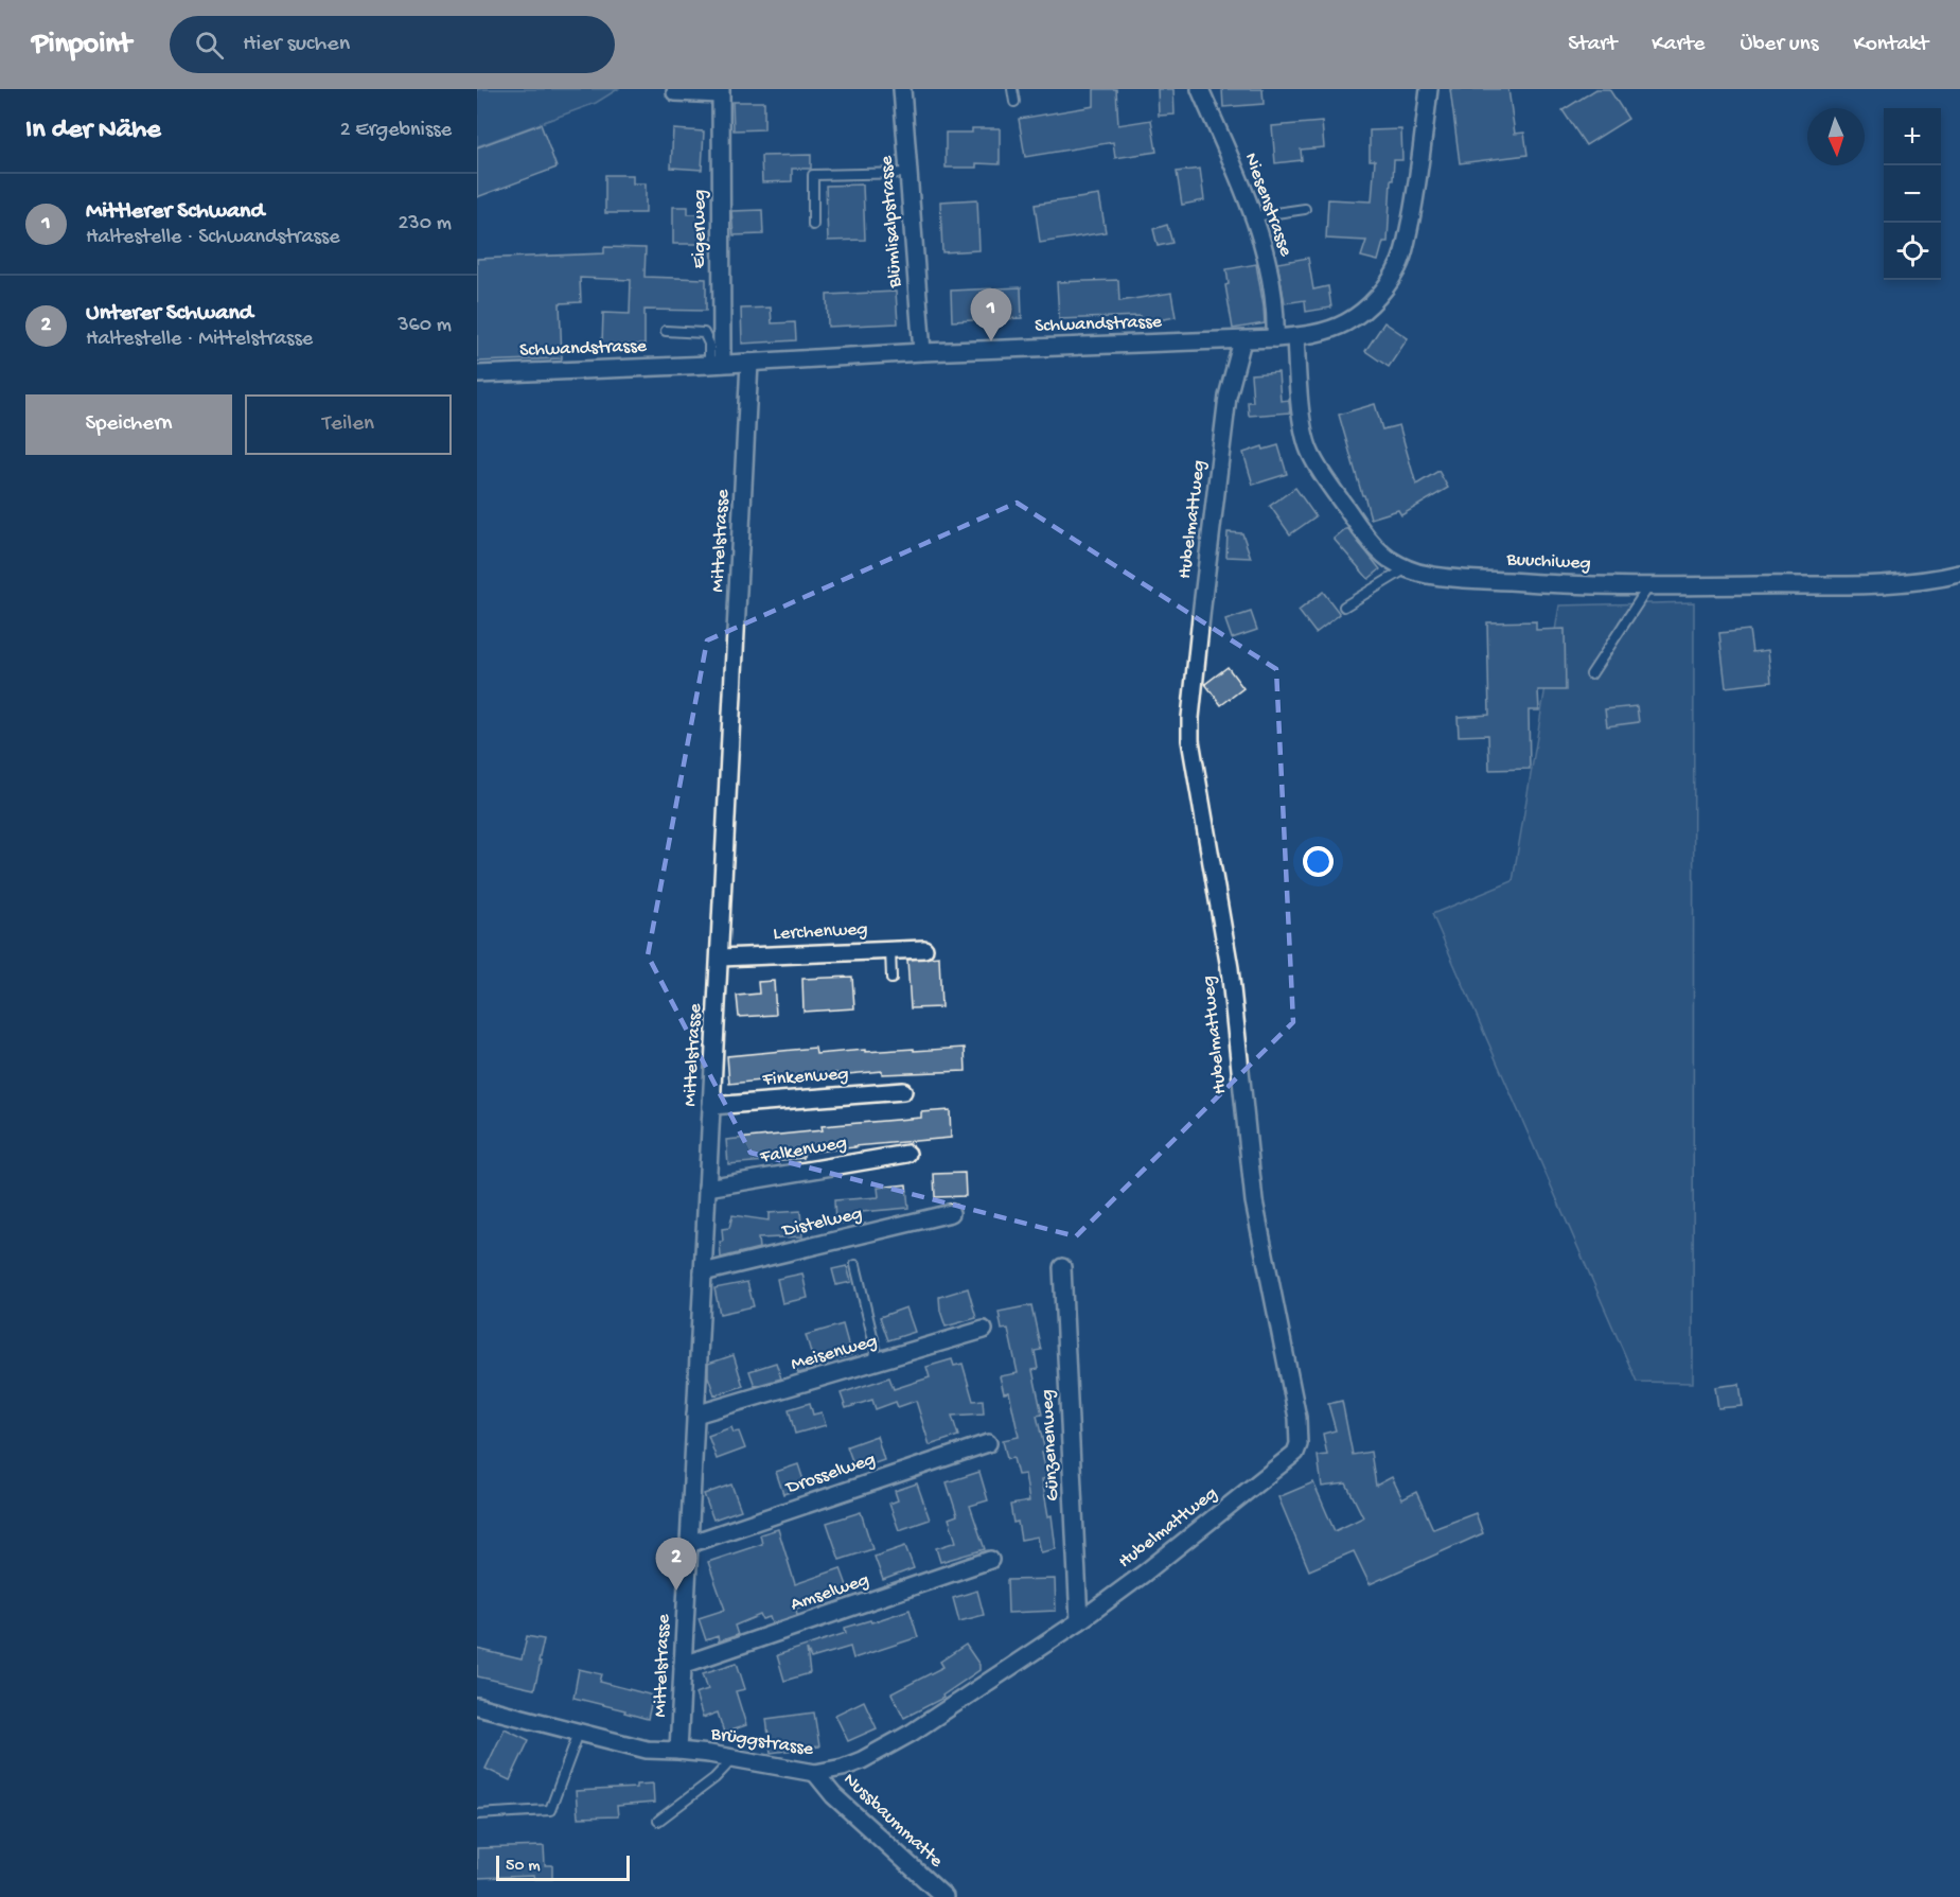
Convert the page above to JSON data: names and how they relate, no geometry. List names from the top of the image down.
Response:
{
  "streets": {
    "street": [
      "Niesenstrasse",
      "Blümlisalpstrasse",
      "Eigerweg",
      "Schwandstrasse",
      "Hubelmattweg",
      "Mittelstrasse",
      "Buuchiweg",
      "Lerchenweg",
      "Finkenweg",
      "Falkenweg",
      "Distelweg",
      "Meisenweg",
      "Günzenenweg",
      "Drosselweg",
      "Amselweg",
      "Brüggstrasse",
      "Nussbaummatte"
    ]
  },
  "crossings": [
    ["Niesenstrasse", "Schwandstrasse"],
    ["Blümlisalpstrasse", "Schwandstrasse"],
    ["Eigerweg", "Schwandstrasse"],
    ["Schwandstrasse", "Hubelmattweg"],
    ["Schwandstrasse", "Mittelstrasse"],
    ["Schwandstrasse", "Buuchiweg"],
    ["Hubelmattweg", "Günzenenweg"],
    ["Hubelmattweg", "Brüggstrasse"],
    ["Mittelstrasse", "Lerchenweg"],
    ["Mittelstrasse", "Finkenweg"],
    ["Mittelstrasse", "Falkenweg"],
    ["Mittelstrasse", "Distelweg"],
    ["Mittelstrasse", "Meisenweg"],
    ["Mittelstrasse", "Drosselweg"],
    ["Mittelstrasse", "Amselweg"],
    ["Mittelstrasse", "Brüggstrasse"],
    ["Günzenenweg", "Brüggstrasse"],
    ["Brüggstrasse", "Nussbaummatte"]
  ],
  "scale_bar": "50 m",
  "north": "bottom",
  "page": {
    "header": "Pinpoint",
    "search": "Hier suchen",
    "nav": [
      "Start",
      "Karte",
      "Über uns",
      "Kontakt"
    ],
    "heading": ["In der Nähe", "2 Ergebnisse"],
    "map_buttons": ["+", "−"],
    "list": [
      {
        "mark": "1",
        "name": "Mittlerer Schwand",
        "note": "Haltestelle · Schwandstrasse",
        "value": "230 m"
      },
      {
        "mark": "2",
        "name": "Unterer Schwand",
        "note": "Haltestelle · Mittelstrasse",
        "value": "360 m"
      }
    ],
    "pins": ["1", "2"],
    "buttons": ["Speichern", "Teilen"],
    "scale": "50 m"
  }
}
